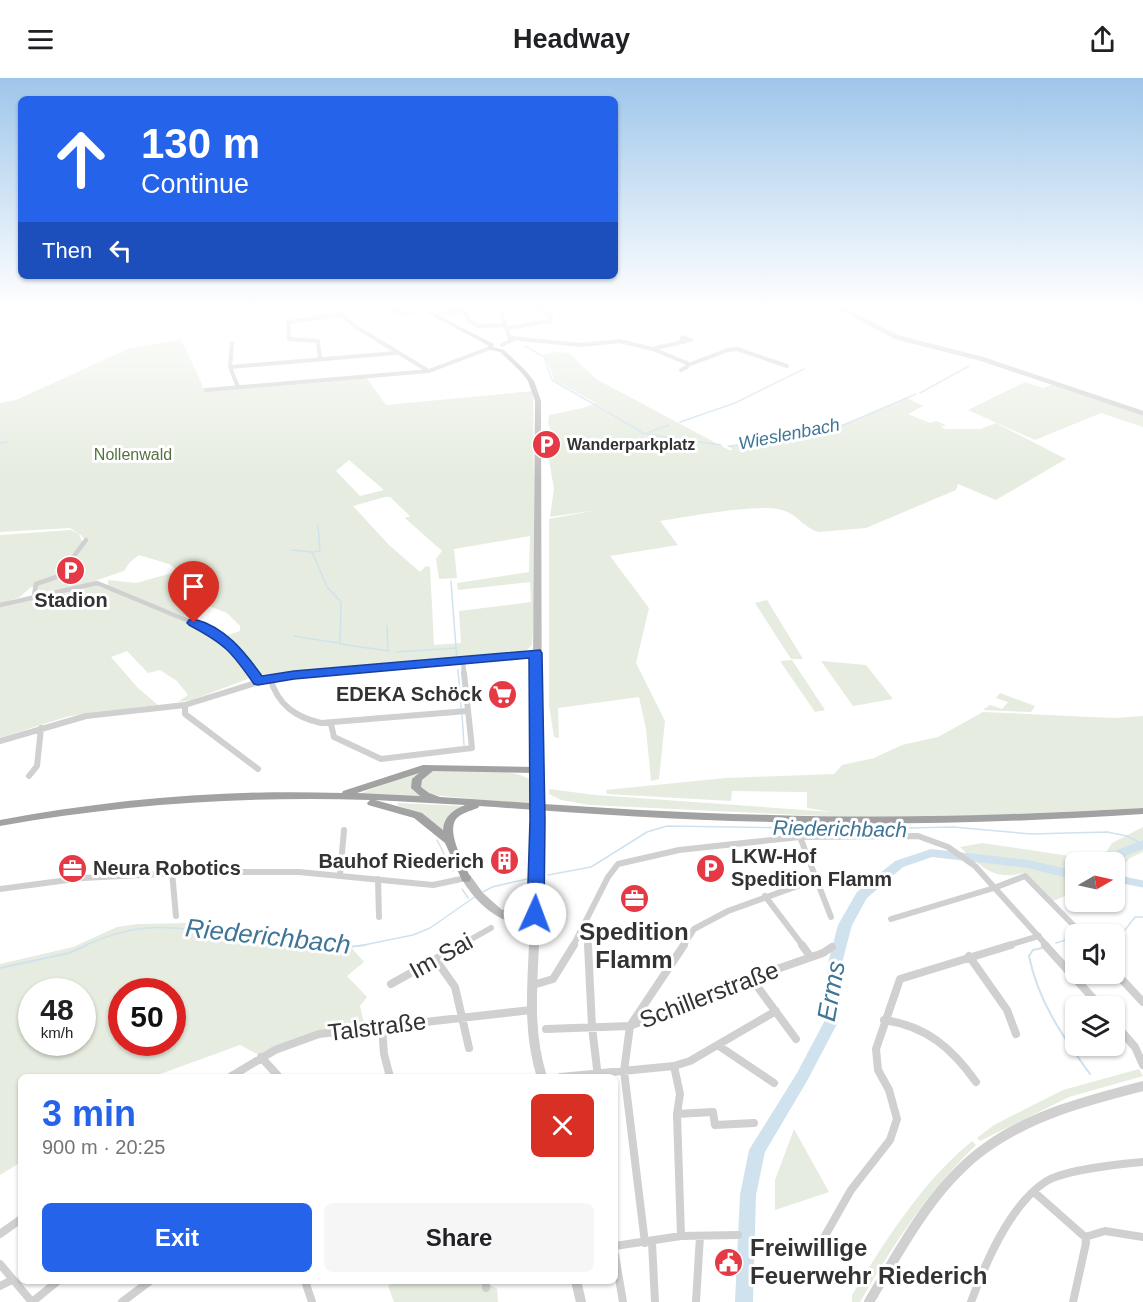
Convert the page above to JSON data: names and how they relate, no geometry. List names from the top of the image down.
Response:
{
  "streets": {
    "street": ["Im Sai", "Schillerstraße", "Talstraße"]
  },
  "water": ["Wieslenbach", "Riederichbach", "Erms"],
  "parks": ["Nollenwald"],
  "places": {
    "parking": ["Wanderparkplatz", "Stadion", "LKW-Hof Spedition Flamm"],
    "supermarket": ["EDEKA Schöck"],
    "building": ["Bauhof Riederich"],
    "office": ["Neura Robotics", "Spedition Flamm"],
    "public building": ["Freiwillige Feuerwehr Riederich"]
  },
  "north": "right",
  "page": {
    "header": "Headway",
    "turn": ["130 m", "Continue"],
    "then": "Then",
    "speed": "48 km/h",
    "limit": "50",
    "heading": ["3 min", "900 m · 20:25"],
    "buttons": ["Exit", "Share"]
  }
}
